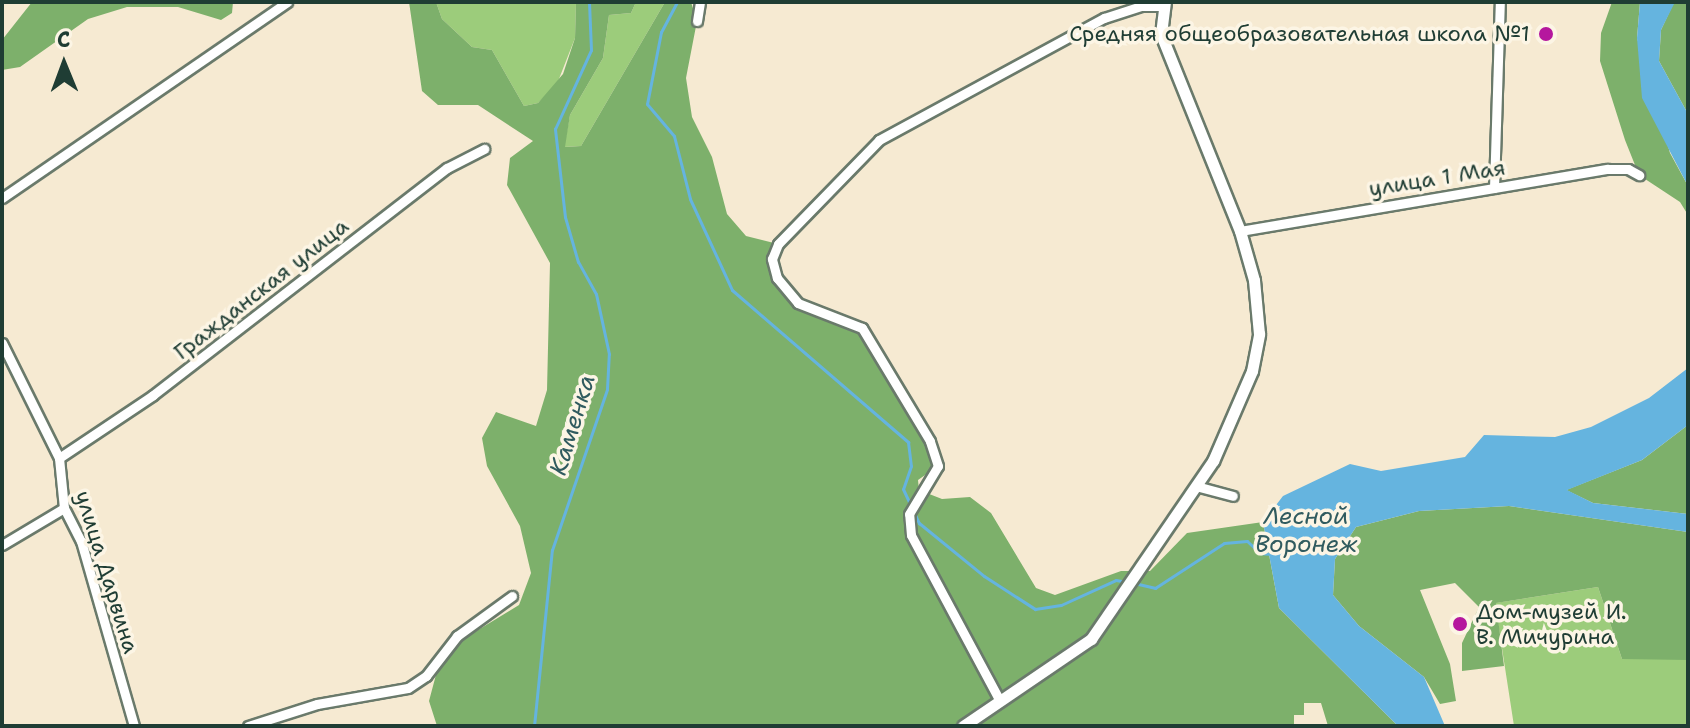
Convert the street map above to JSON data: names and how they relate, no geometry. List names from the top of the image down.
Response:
{
  "streets": {
    "street": ["улица 1 Мая", "Гражданская улица", "улица Дарвина"]
  },
  "crossings": [
    ["Гражданская улица", "улица Дарвина"]
  ],
  "water": ["Каменка", "Лесной Воронеж"],
  "places": ["Средняя общеобразовательная школа №1", "Дом-музей И. В. Мичурина"],
  "north": "top"
}
